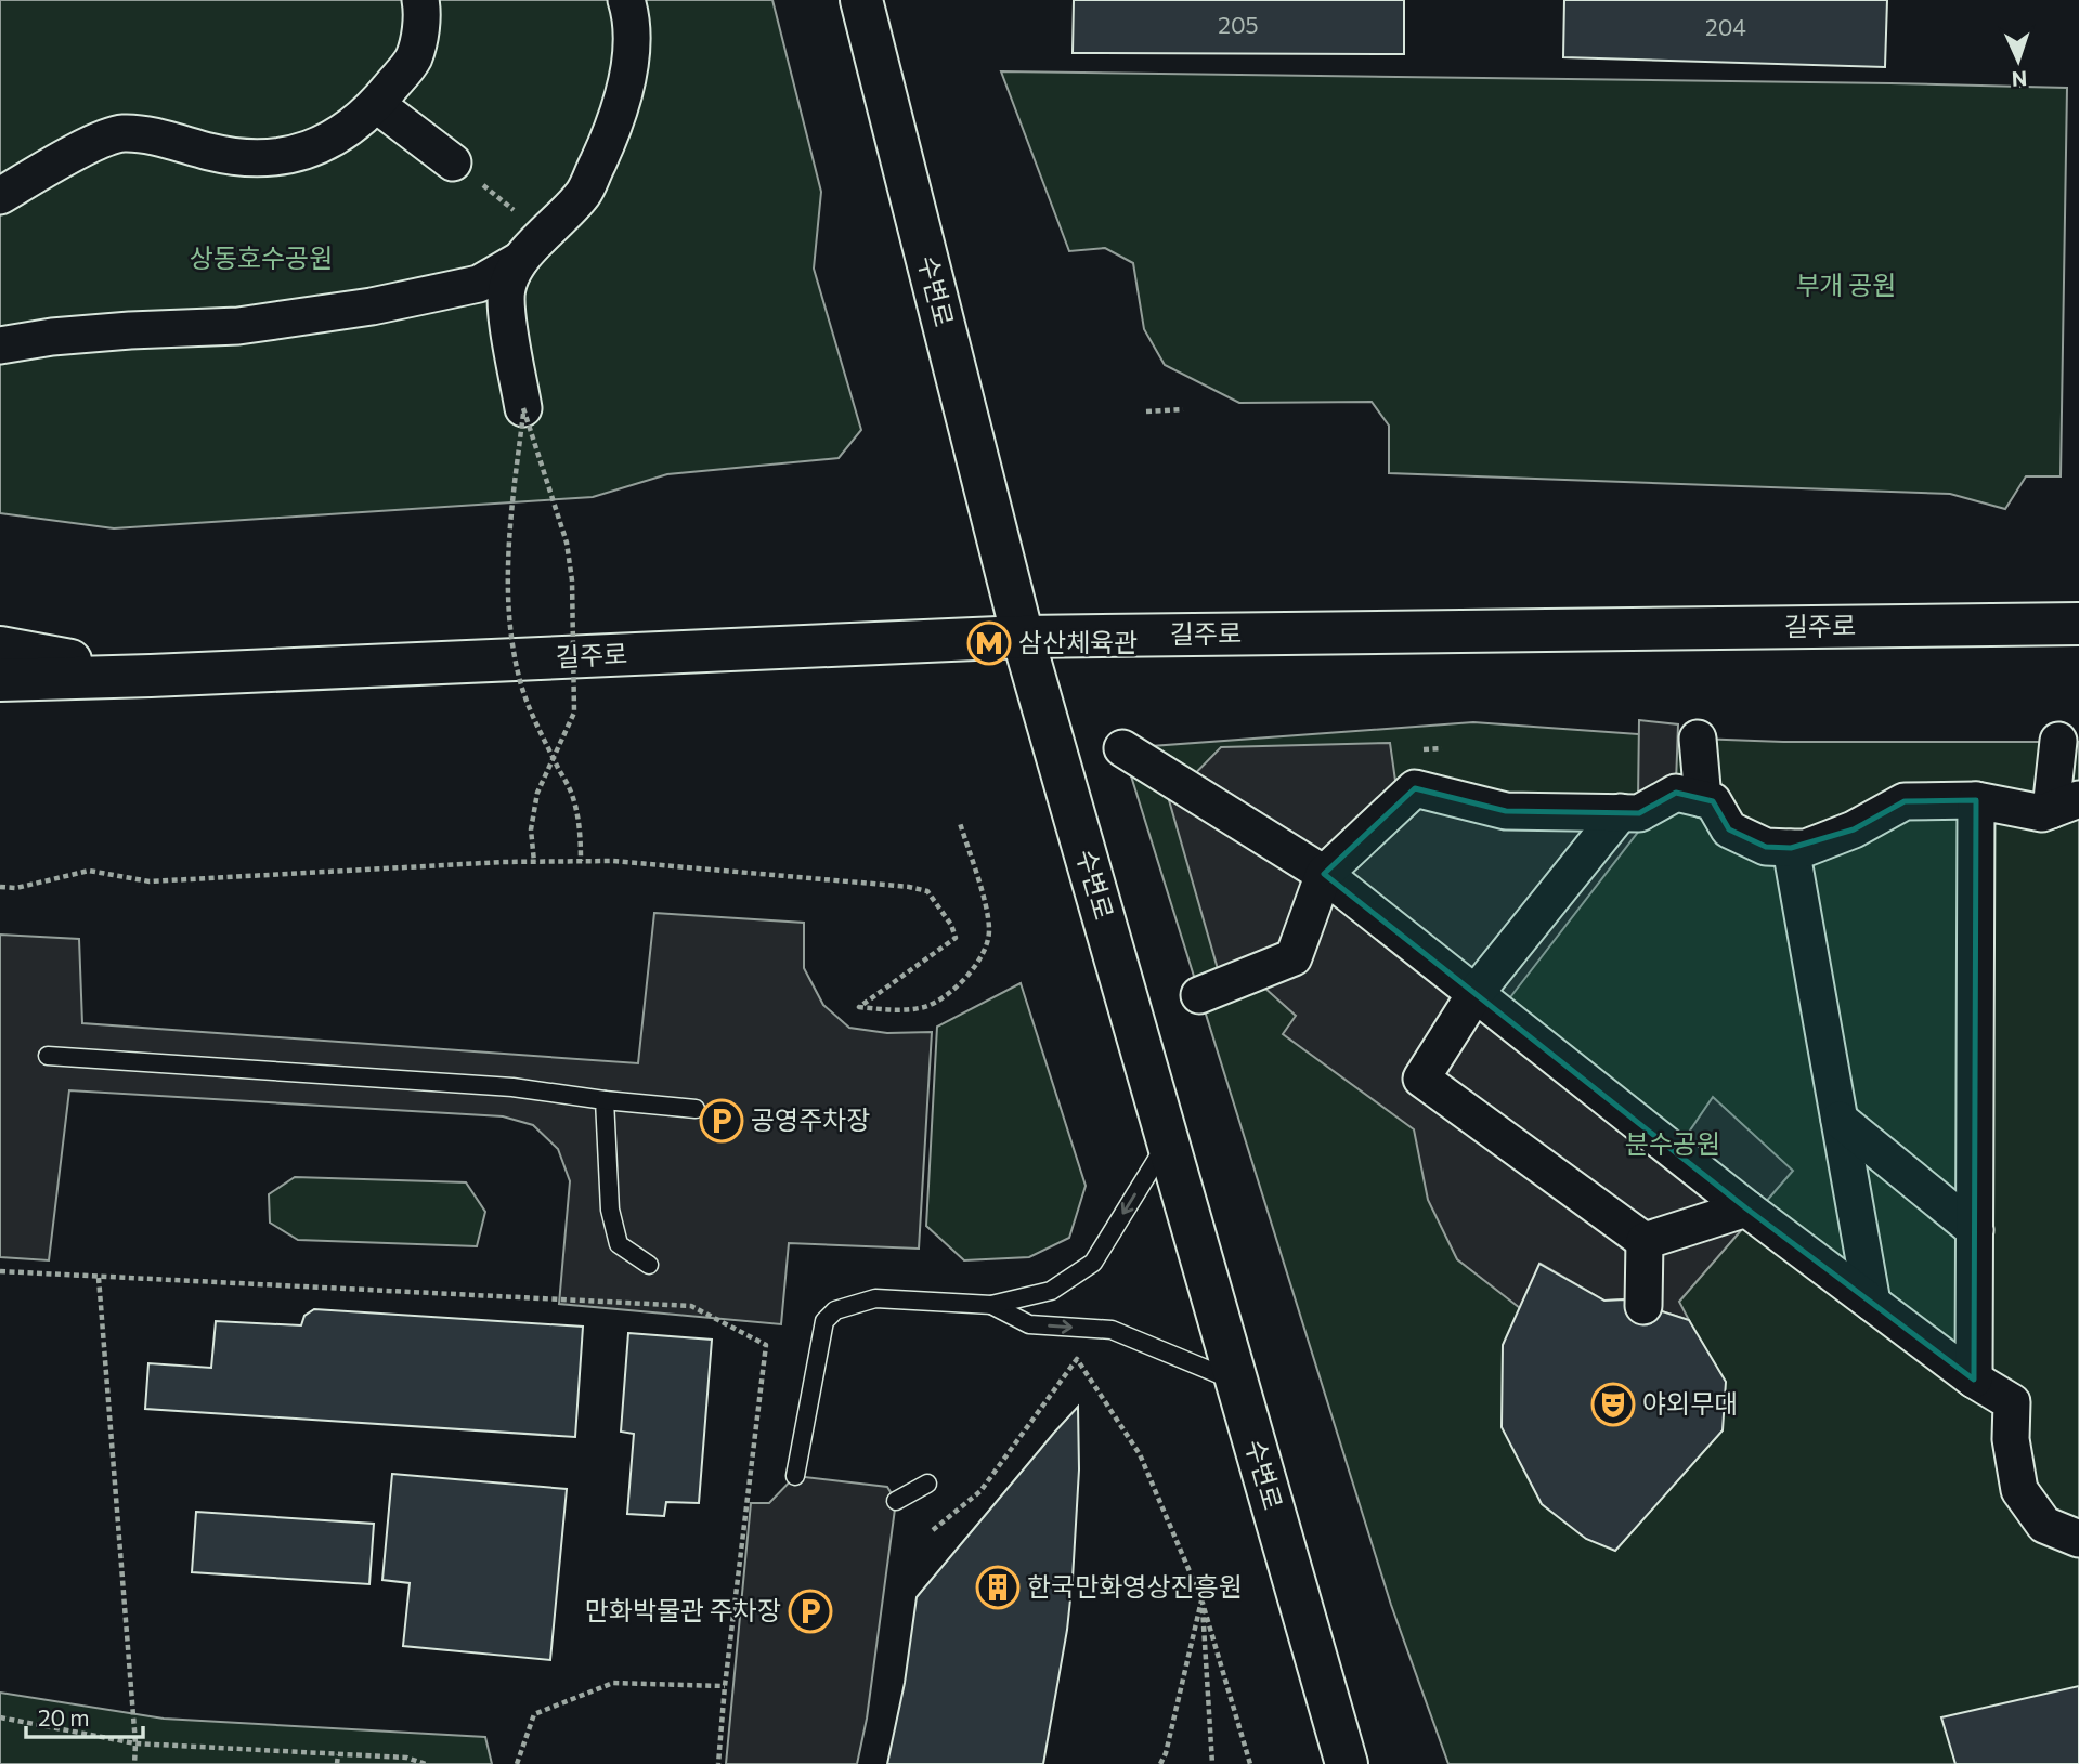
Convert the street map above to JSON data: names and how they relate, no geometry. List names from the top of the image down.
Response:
{
  "streets": {
    "main road": ["수변로", "길주로"]
  },
  "crossings": [
    ["수변로", "길주로"]
  ],
  "parks": ["상동호수공원", "부개 공원", "분수공원"],
  "places": {
    "metro station": ["삼산체육관"],
    "parking": ["공영주차장", "만화박물관 주차장"],
    "theatre": ["야외무대"],
    "building": ["한국만화영상진흥원"]
  },
  "house_numbers": ["205", "204"],
  "scale_bar": "20 m",
  "north": "bottom"
}
